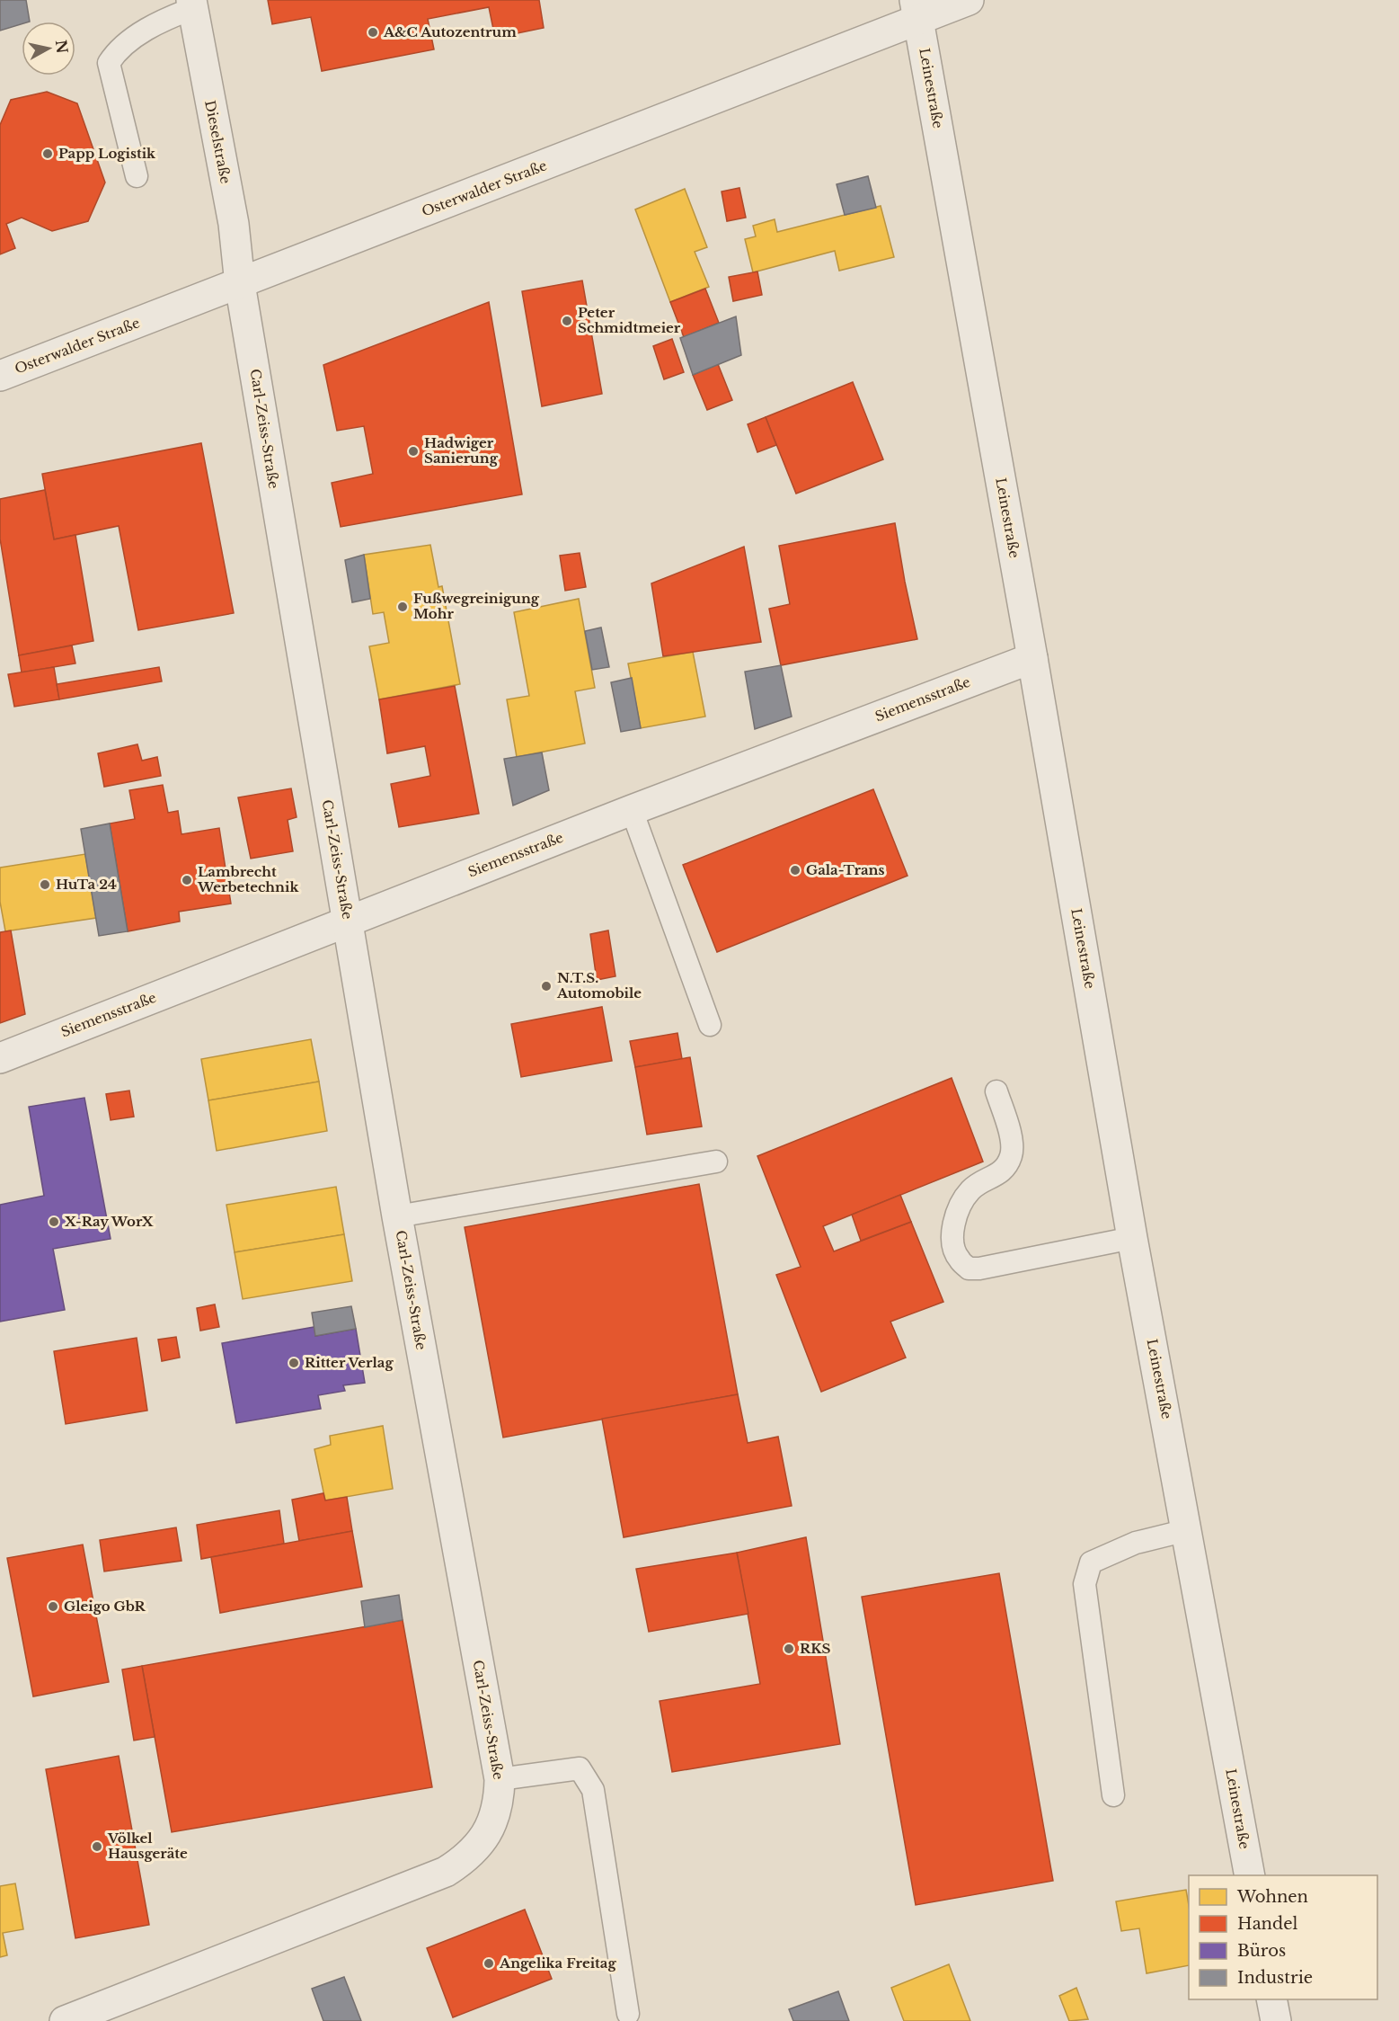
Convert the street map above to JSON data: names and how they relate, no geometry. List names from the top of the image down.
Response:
{
  "streets": {
    "street": [
      "Leinestraße",
      "Dieselstraße",
      "Osterwalder Straße",
      "Carl-Zeiss-Straße",
      "Siemensstraße"
    ]
  },
  "crossings": [
    ["Leinestraße", "Osterwalder Straße"],
    ["Leinestraße", "Siemensstraße"],
    ["Dieselstraße", "Osterwalder Straße"],
    ["Dieselstraße", "Carl-Zeiss-Straße"],
    ["Osterwalder Straße", "Carl-Zeiss-Straße"],
    ["Carl-Zeiss-Straße", "Siemensstraße"]
  ],
  "places": [
    "A&C Autozentrum",
    "Papp Logistik",
    "Peter Schmidtmeier",
    "Hadwiger Sanierung",
    "Fußwegreinigung Mohr",
    "Gala-Trans",
    "Lambrecht Werbetechnik",
    "HuTa 24",
    "N.T.S. Automobile",
    "X-Ray WorX",
    "Ritter Verlag",
    "Gleigo GbR",
    "RKS",
    "Völkel Hausgeräte",
    "Angelika Freitag"
  ],
  "legend": [
    "Wohnen",
    "Handel",
    "Büros",
    "Industrie"
  ],
  "north": "right"
}
